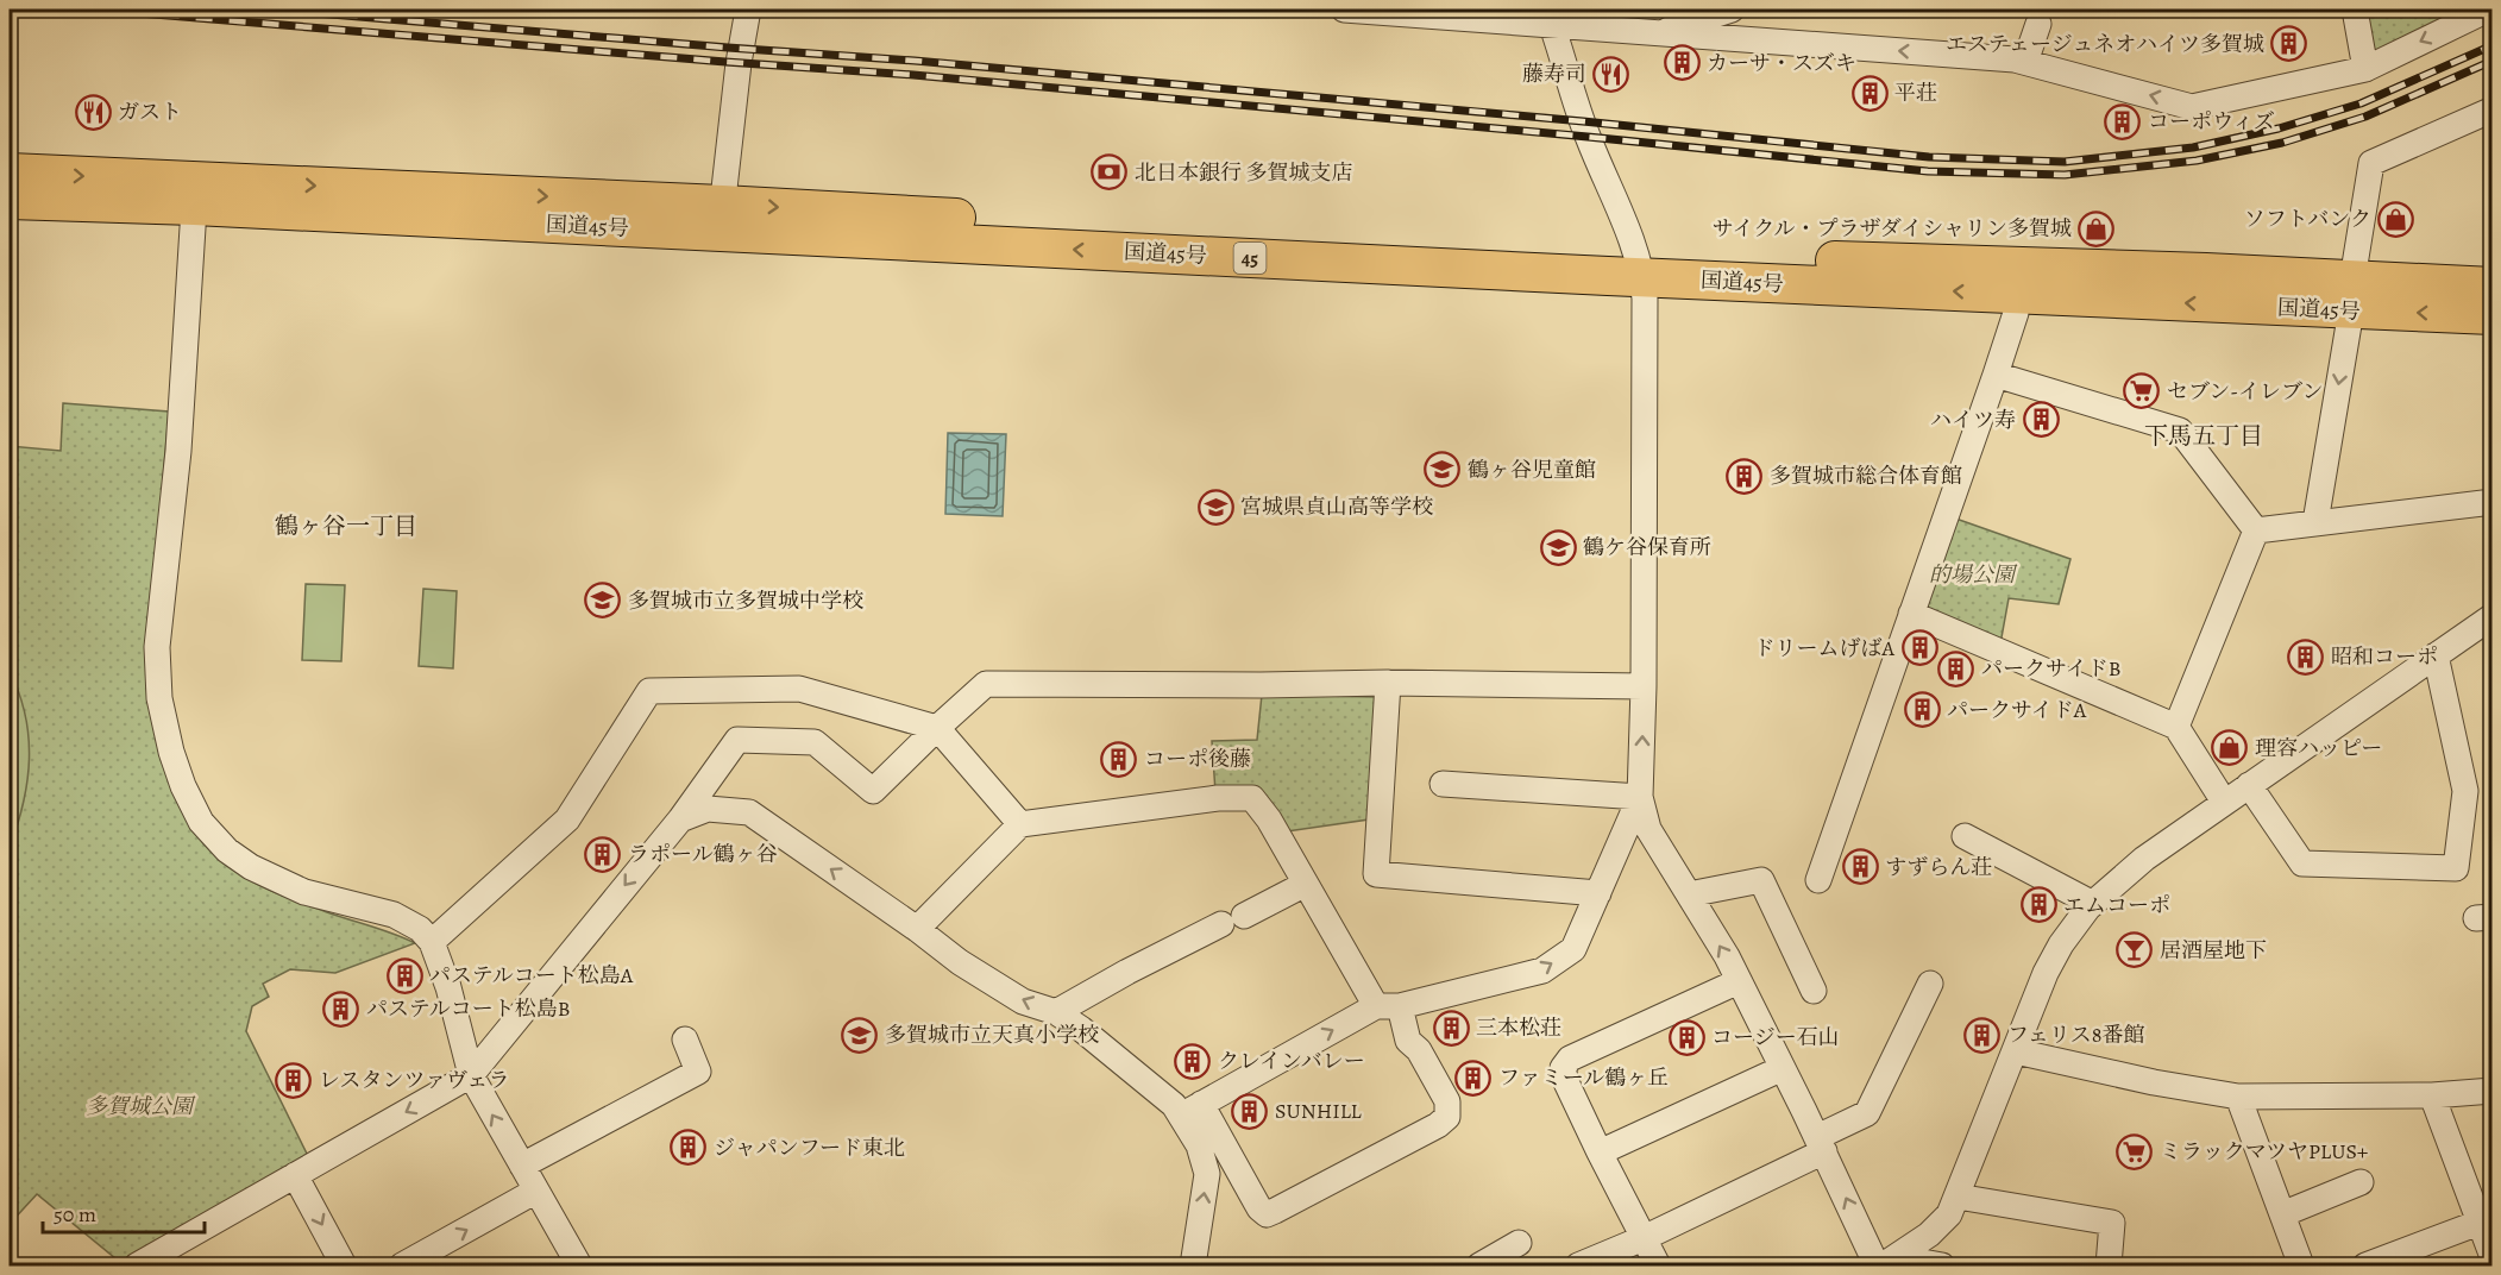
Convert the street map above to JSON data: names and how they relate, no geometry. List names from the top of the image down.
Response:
{
  "streets": {
    "highway": ["国道45号", "45"]
  },
  "districts": ["下馬五丁目", "鶴ヶ谷一丁目"],
  "parks": ["的場公園", "多賀城公園"],
  "places": {
    "building": [
      "エステェージュネオハイツ多賀城",
      "カーサ・スズキ",
      "平荘",
      "コーポウィズ",
      "ハイツ寿",
      "多賀城市総合体育館",
      "ドリームげばA",
      "昭和コーポ",
      "パークサイドB",
      "パークサイドA",
      "コーポ後藤",
      "ラポール鶴ヶ谷",
      "すずらん荘",
      "エムコーポ",
      "パステルコート松島A",
      "パステルコート松島B",
      "三本松荘",
      "フェリス8番館",
      "コージー石山",
      "クレインバレー",
      "ファミール鶴ヶ丘",
      "レスタンツァヴェラ",
      "SUNHILL",
      "ジャパンフード東北"
    ],
    "restaurant": ["藤寿司", "ガスト"],
    "bank": ["北日本銀行 多賀城支店"],
    "shop": ["ソフトバンク", "サイクル・プラザダイシャリン多賀城", "理容ハッピー"],
    "supermarket": ["セブン-イレブン", "ミラックマツヤPLUS+"],
    "school or university": [
      "鶴ヶ谷児童館",
      "宮城県貞山高等学校",
      "鶴ケ谷保育所",
      "多賀城市立多賀城中学校",
      "多賀城市立天真小学校"
    ],
    "bar": ["居酒屋地下"]
  },
  "scale_bar": "50 m"
}
